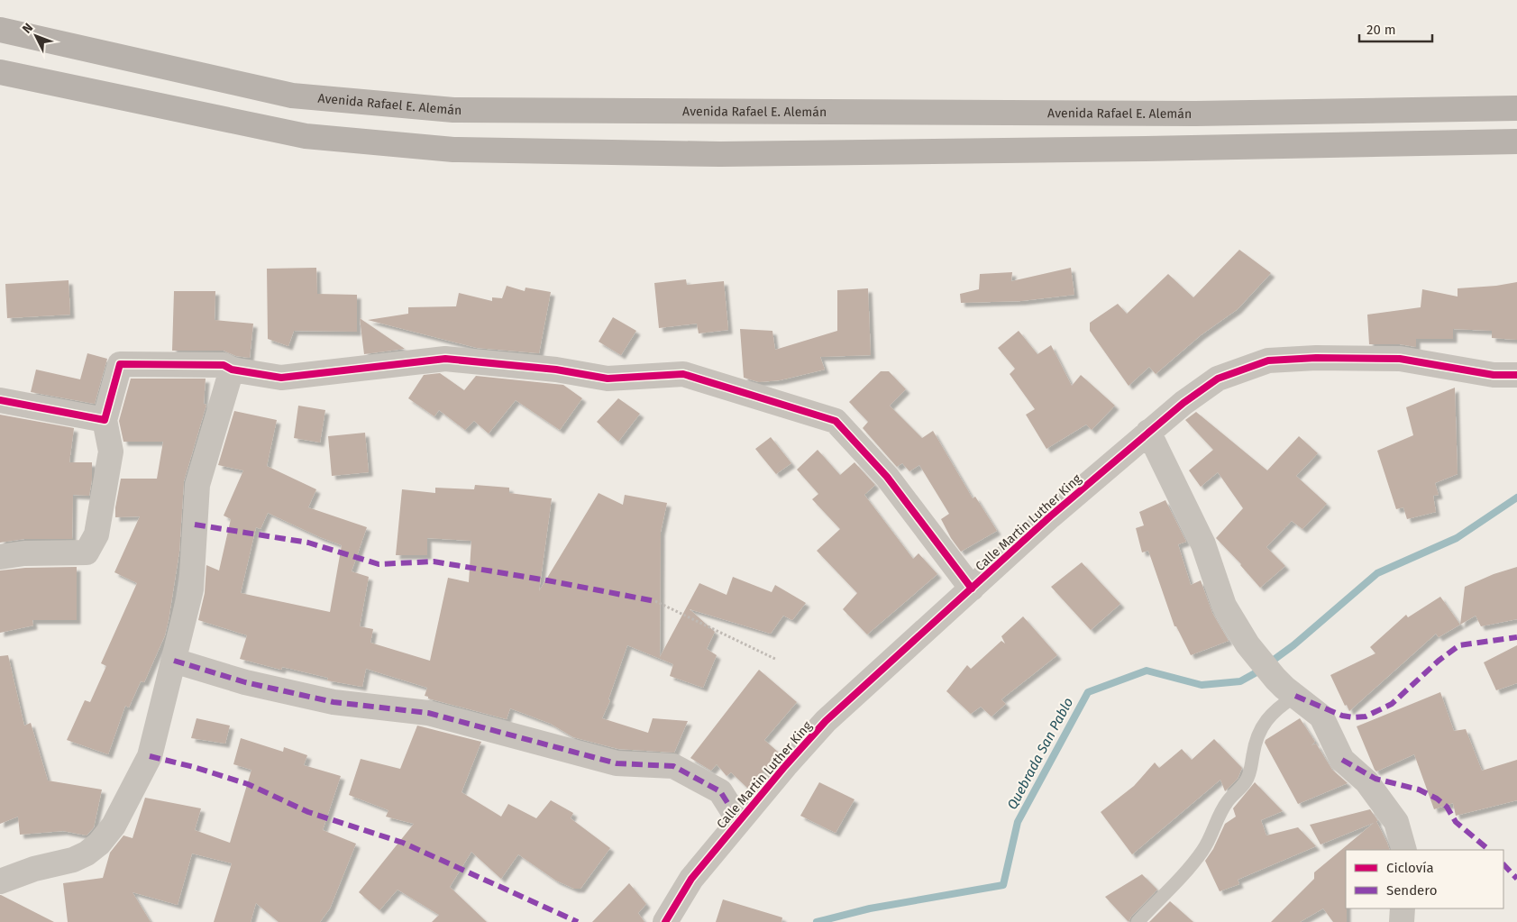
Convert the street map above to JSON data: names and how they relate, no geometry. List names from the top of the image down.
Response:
{
  "streets": {
    "main road": ["Avenida Rafael E. Alemán"],
    "street": ["Calle Martin Luther King"]
  },
  "water": ["Quebrada San Pablo"],
  "legend": ["Ciclovía", "Sendero"],
  "scale_bar": "20 m",
  "north": "top left"
}
